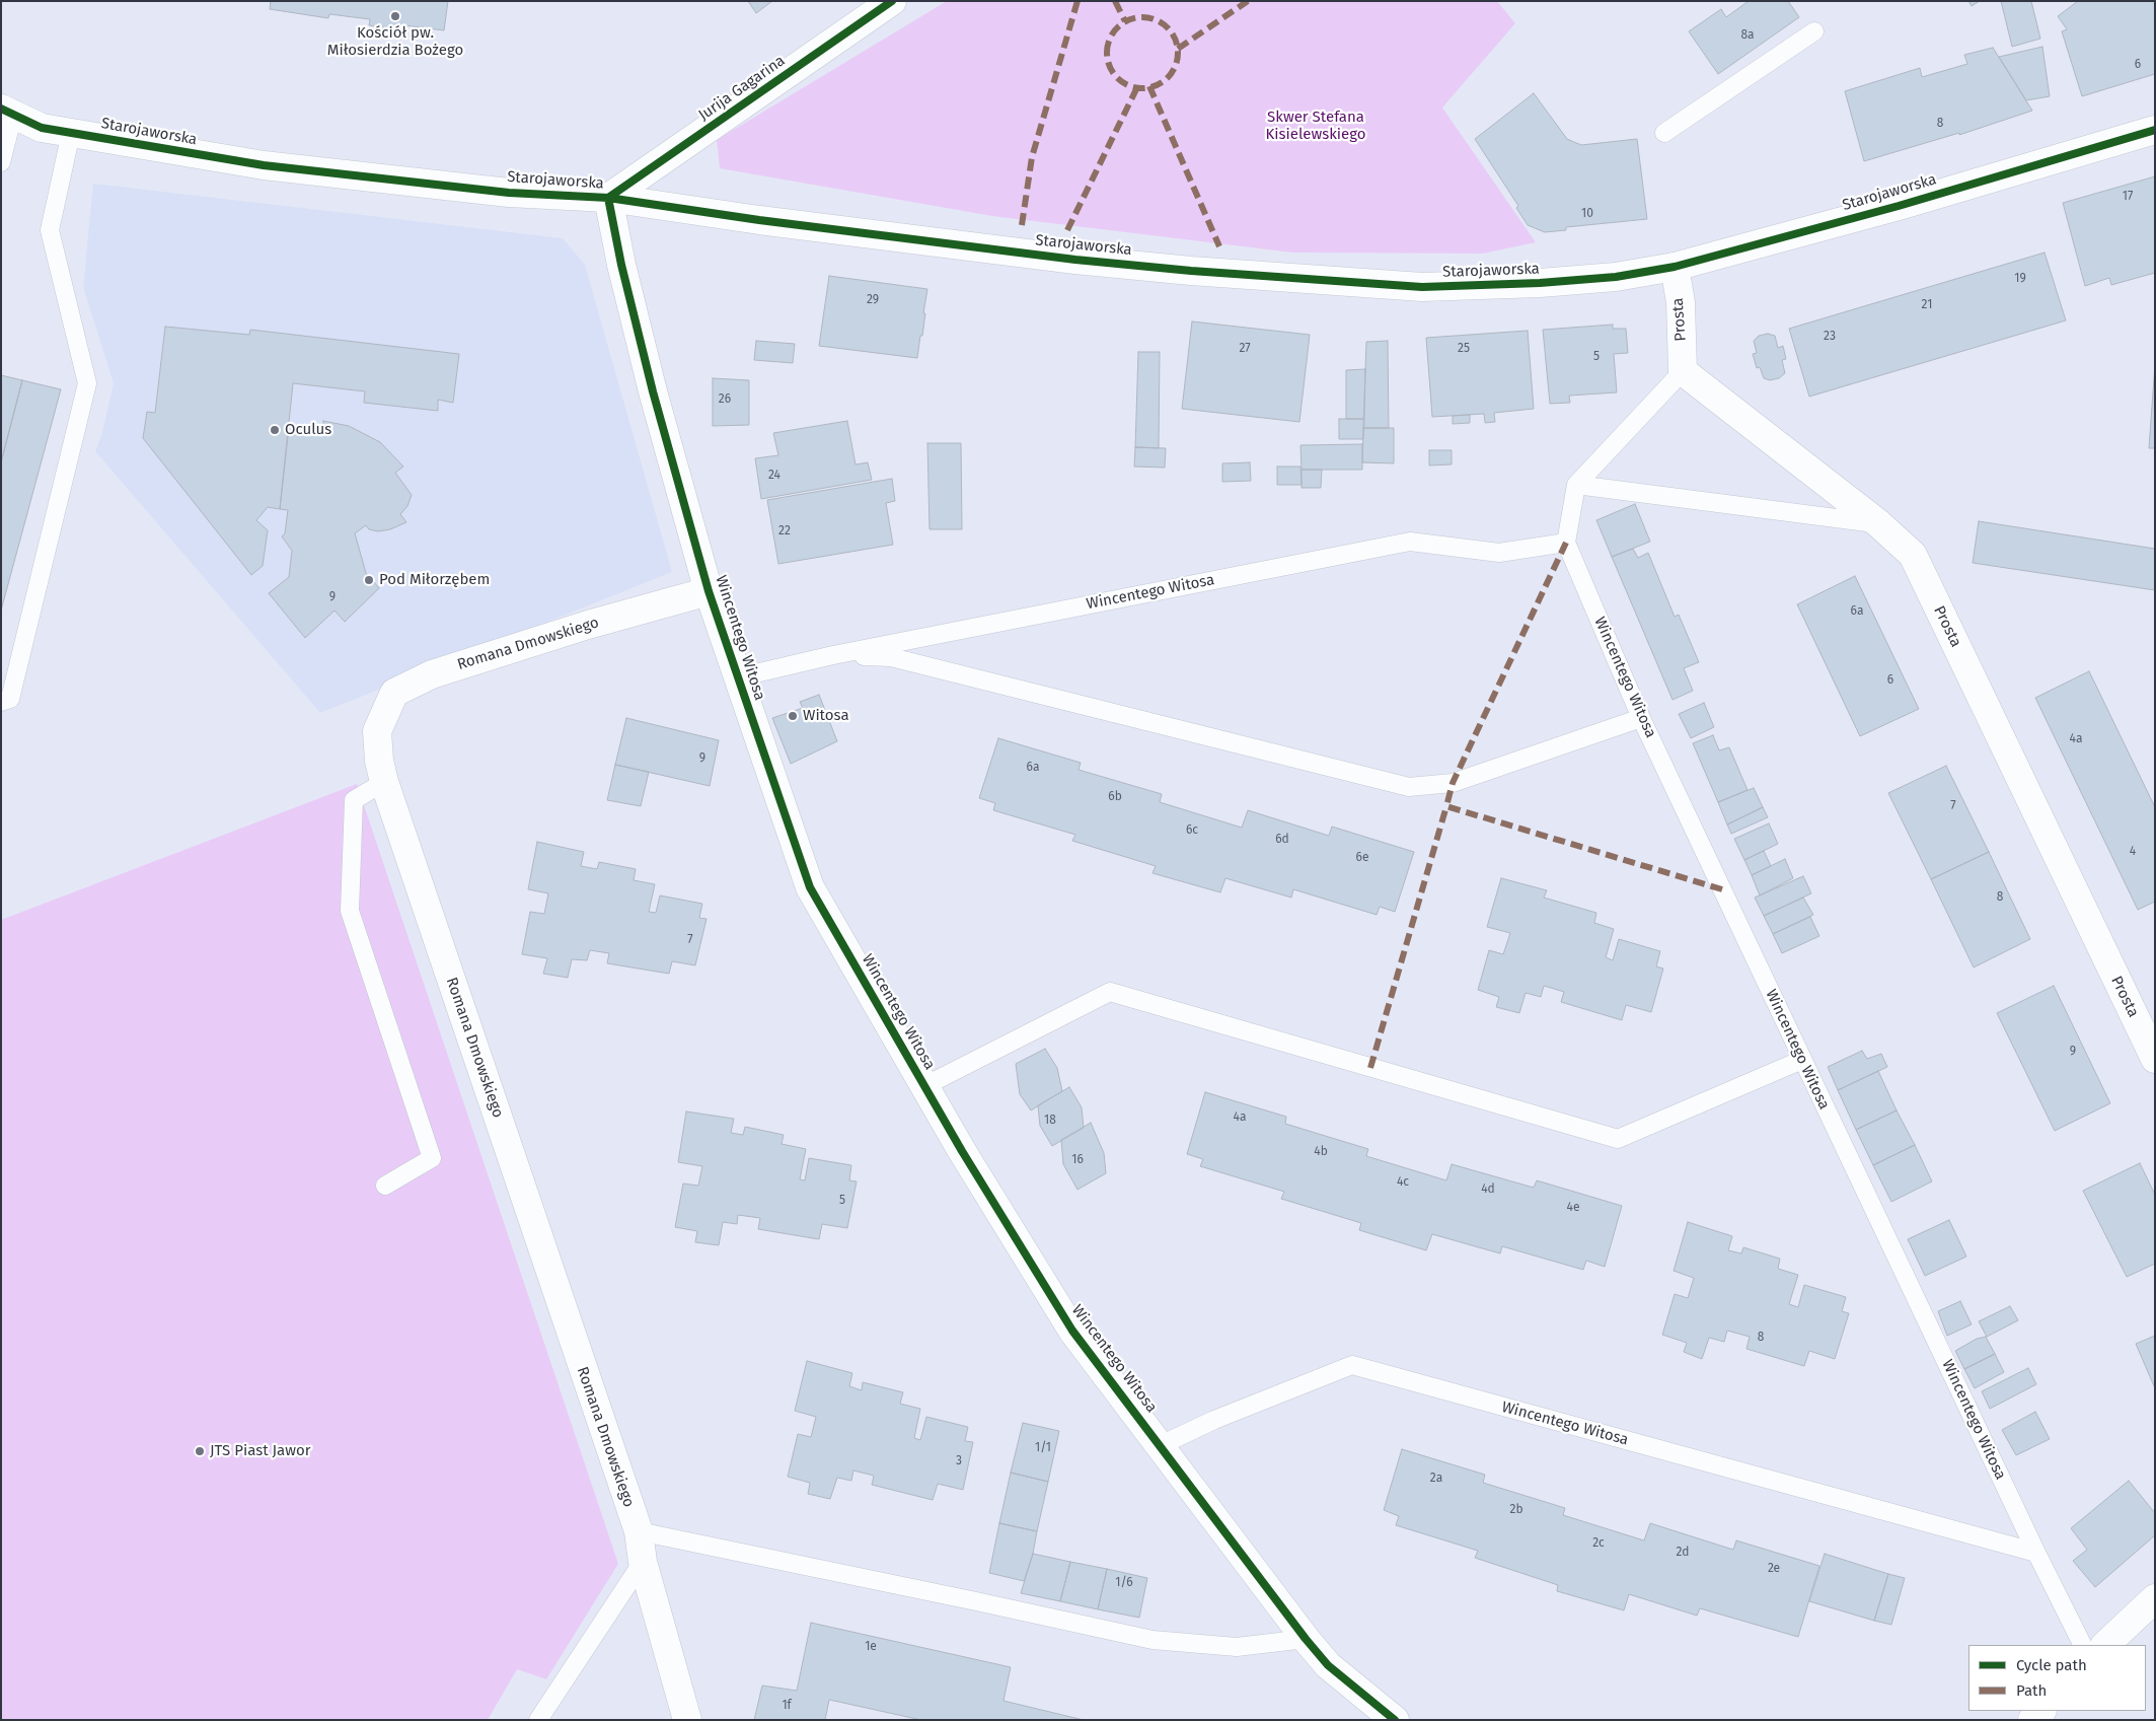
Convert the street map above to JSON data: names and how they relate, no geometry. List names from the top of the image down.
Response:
{
  "streets": {
    "street": [
      "Jurija Gagarina",
      "Starojaworska",
      "Prosta",
      "Wincentego Witosa",
      "Romana Dmowskiego"
    ]
  },
  "crossings": [
    ["Jurija Gagarina", "Starojaworska"],
    ["Jurija Gagarina", "Wincentego Witosa"],
    ["Starojaworska", "Prosta"],
    ["Starojaworska", "Wincentego Witosa"],
    ["Wincentego Witosa", "Romana Dmowskiego"]
  ],
  "parks": ["Skwer Stefana Kisielewskiego"],
  "places": [
    "Kościół pw. Miłosierdzia Bożego",
    "Oculus",
    "Pod Miłorzębem",
    "Witosa",
    "JTS Piast Jawor"
  ],
  "house_numbers": [
    "8a",
    "6",
    "8",
    "17",
    "10",
    "19",
    "29",
    "21",
    "23",
    "27",
    "25",
    "5",
    "26",
    "24",
    "22",
    "9",
    "6a",
    "6",
    "4a",
    "9",
    "6a",
    "6b",
    "7",
    "6c",
    "6d",
    "4",
    "6e",
    "8",
    "7",
    "9",
    "4a",
    "18",
    "4b",
    "16",
    "4c",
    "4d",
    "5",
    "4e",
    "8",
    "1/1",
    "3",
    "2a",
    "2b",
    "2c",
    "2d",
    "2e",
    "1/6",
    "1e",
    "1f"
  ],
  "legend": ["Cycle path", "Path"]
}
